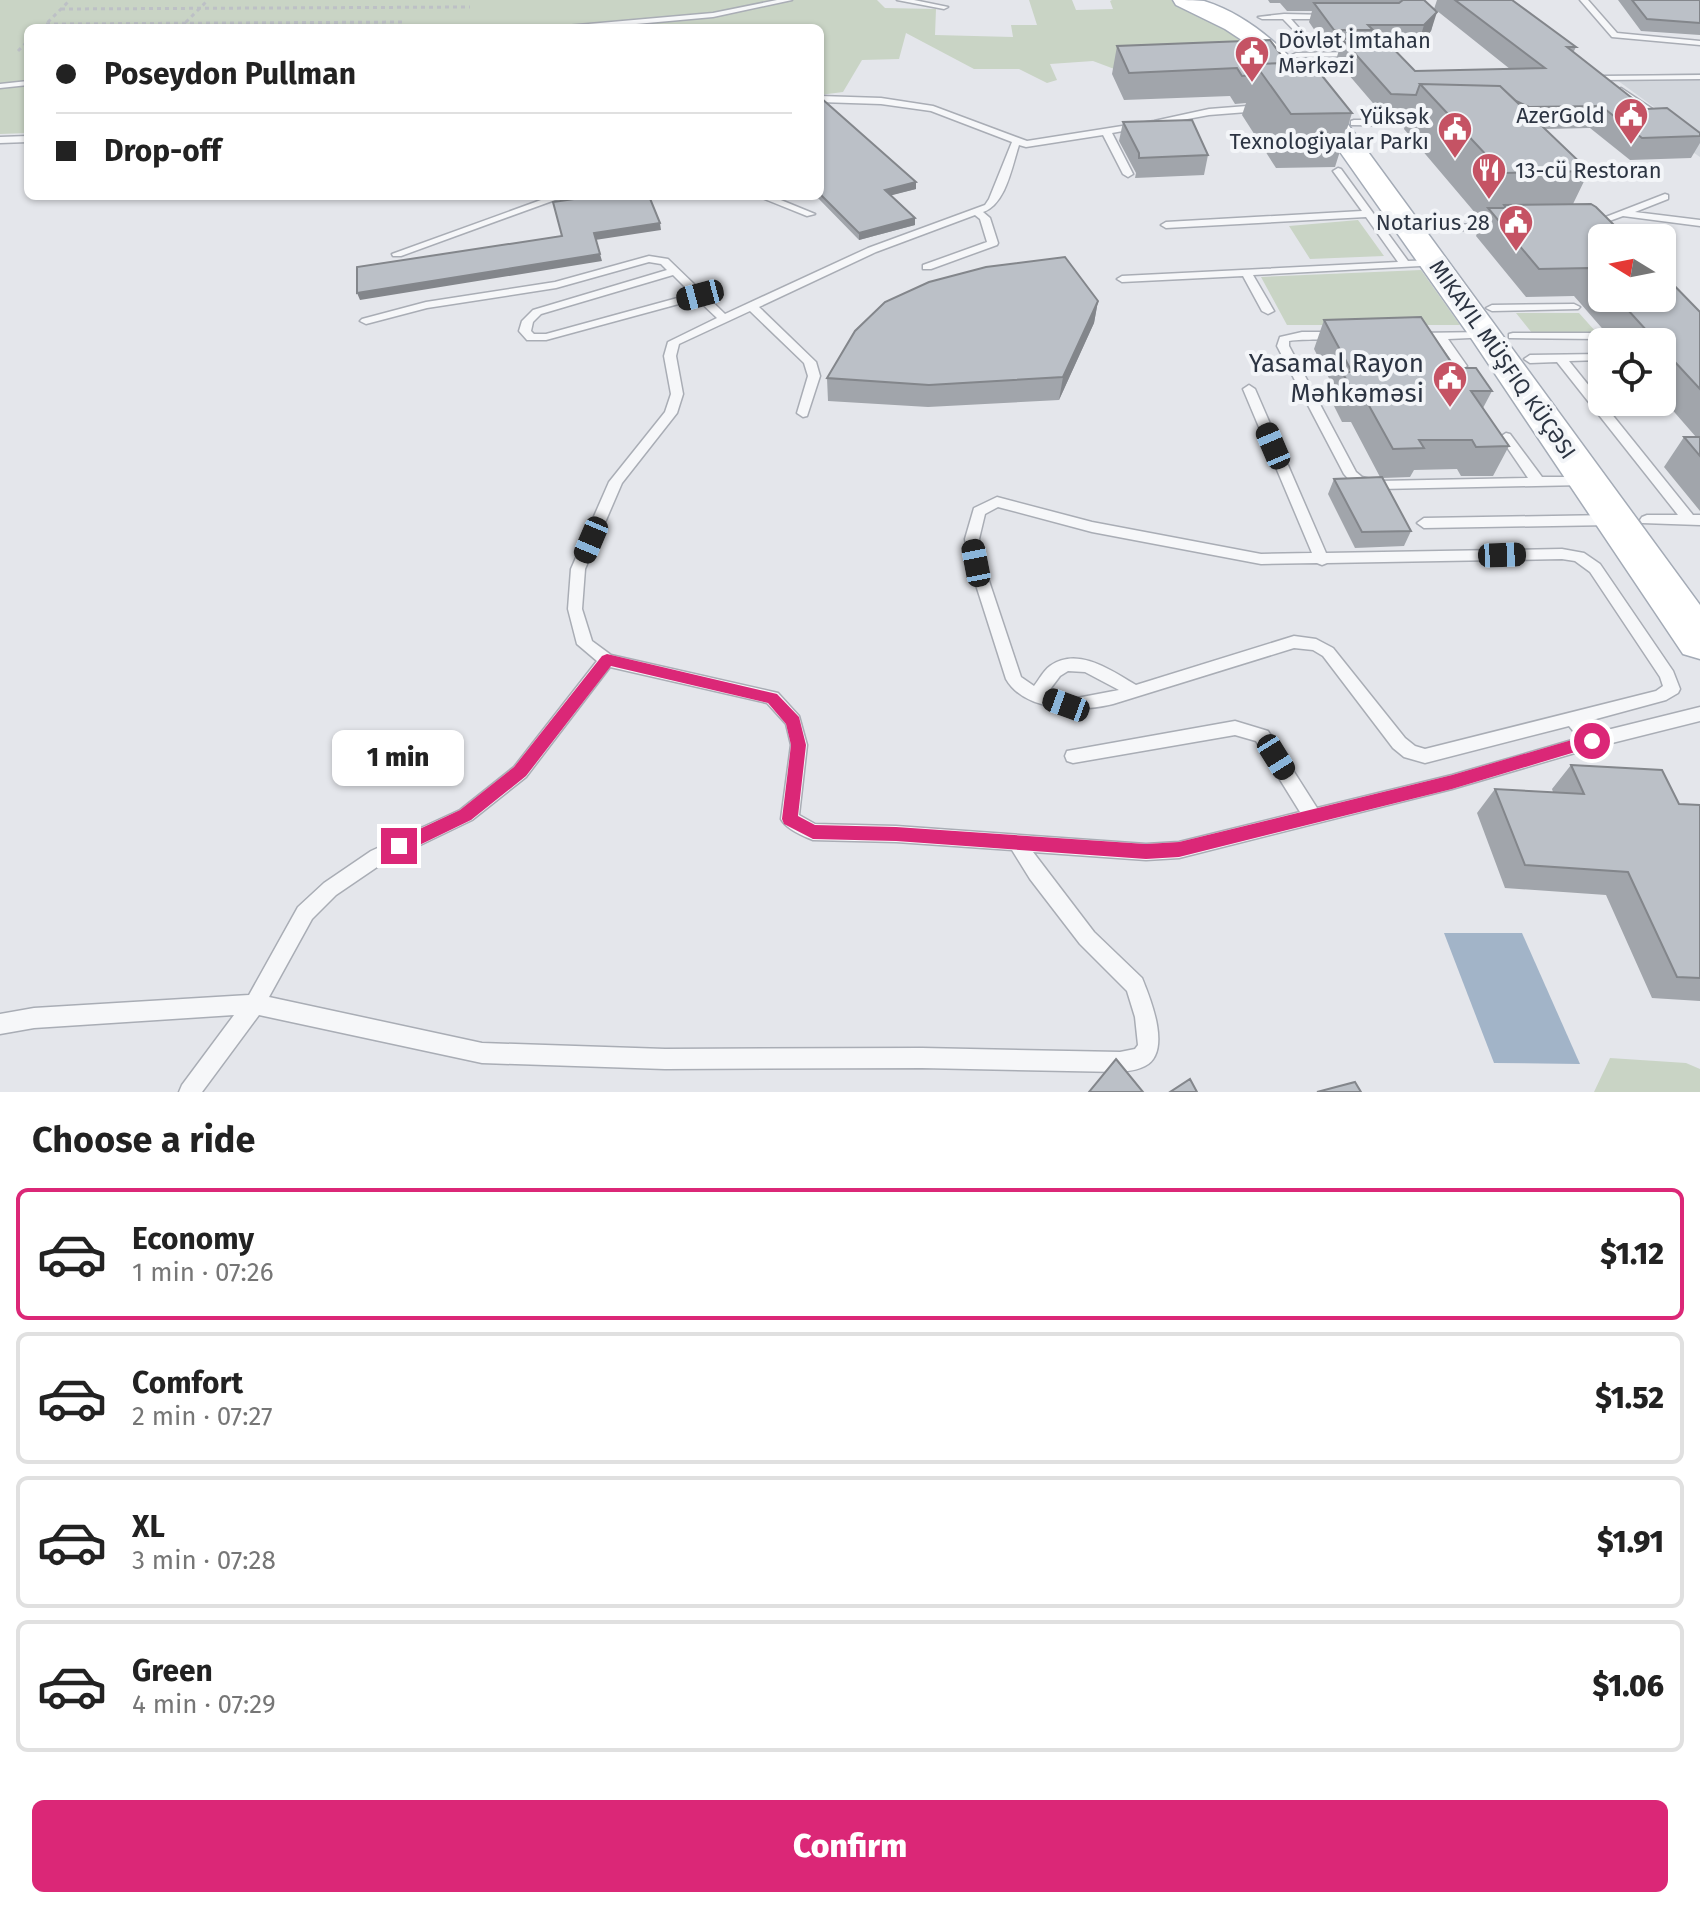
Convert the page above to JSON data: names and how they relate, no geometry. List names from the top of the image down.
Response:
{
  "places": {
    "public building": [
      "Dövlət İmtahan Mərkəzi",
      "AzerGold",
      "Yüksək Texnologiyalar Parkı",
      "Notarius 28",
      "Yasamal Rayon Məhkəməsi"
    ],
    "restaurant": ["13-cü Restoran"]
  },
  "north": "left",
  "page": {
    "banner": ["Poseydon Pullman", "Drop-off"],
    "bubble": "1 min",
    "heading": "Choose a ride",
    "list": [
      {
        "name": "Economy",
        "note": "1 min · 07:26",
        "value": "$1.12"
      },
      {
        "name": "Comfort",
        "note": "2 min · 07:27",
        "value": "$1.52"
      },
      {
        "name": "XL",
        "note": "3 min · 07:28",
        "value": "$1.91"
      },
      {
        "name": "Green",
        "note": "4 min · 07:29",
        "value": "$1.06"
      }
    ],
    "buttons": "Confirm"
  }
}
